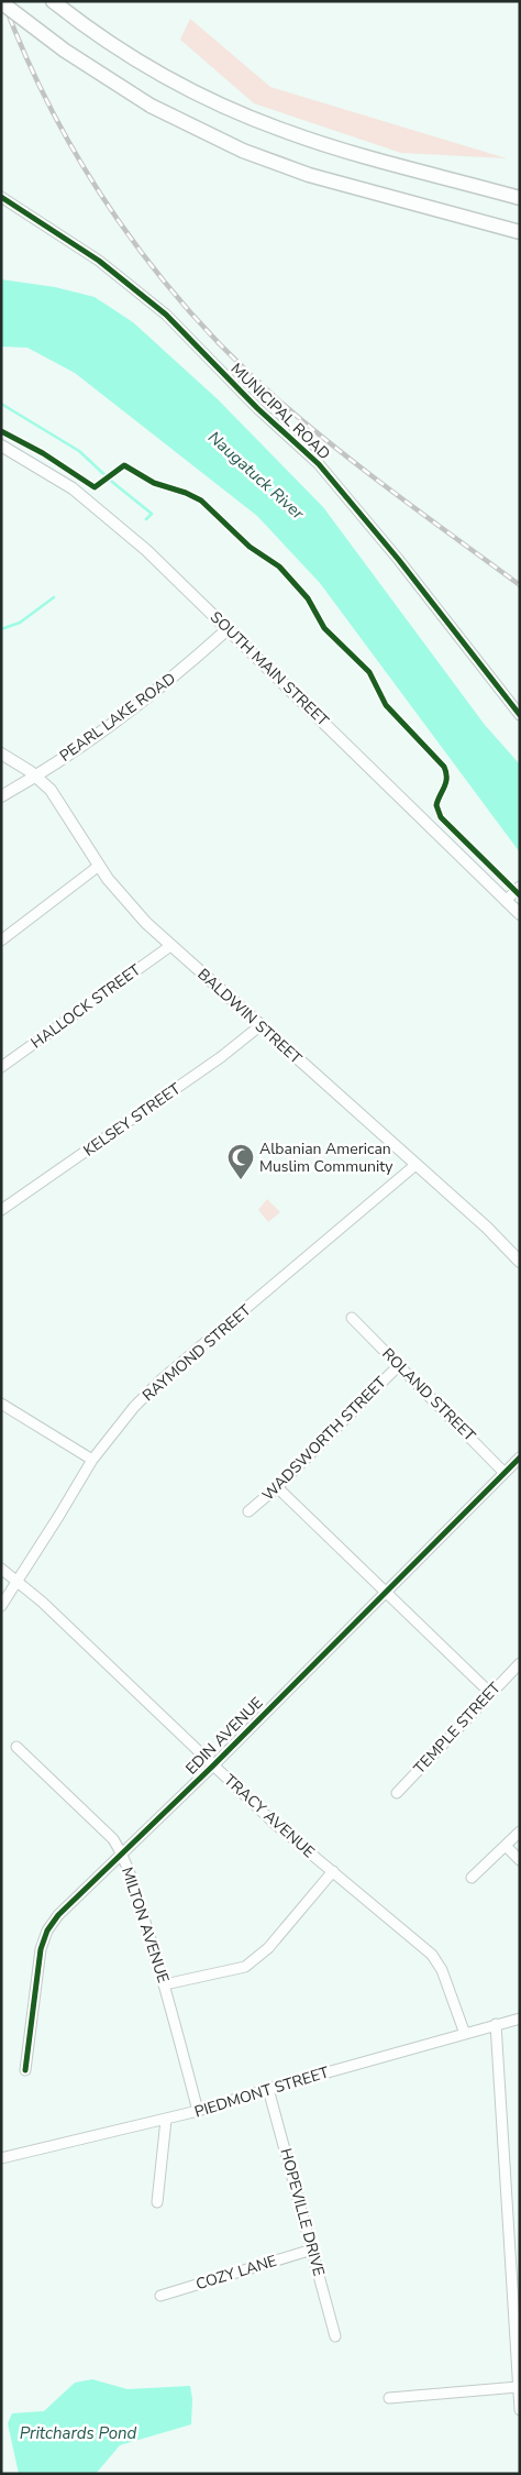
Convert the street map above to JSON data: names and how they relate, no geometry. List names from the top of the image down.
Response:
{
  "streets": {
    "main road": ["SOUTH MAIN STREET", "PEARL LAKE ROAD", "BALDWIN STREET"],
    "street": [
      "MUNICIPAL ROAD",
      "HALLOCK STREET",
      "KELSEY STREET",
      "RAYMOND STREET",
      "ROLAND STREET",
      "WADSWORTH STREET",
      "TEMPLE STREET",
      "EDIN AVENUE",
      "TRACY AVENUE",
      "MILTON AVENUE",
      "PIEDMONT STREET",
      "HOPEVILLE DRIVE",
      "COZY LANE"
    ]
  },
  "crossings": [
    ["SOUTH MAIN STREET", "PEARL LAKE ROAD"],
    ["PEARL LAKE ROAD", "BALDWIN STREET"],
    ["HALLOCK STREET", "BALDWIN STREET"],
    ["BALDWIN STREET", "KELSEY STREET"],
    ["BALDWIN STREET", "RAYMOND STREET"],
    ["RAYMOND STREET", "TRACY AVENUE"],
    ["ROLAND STREET", "WADSWORTH STREET"],
    ["ROLAND STREET", "EDIN AVENUE"],
    ["EDIN AVENUE", "TRACY AVENUE"],
    ["EDIN AVENUE", "MILTON AVENUE"],
    ["TRACY AVENUE", "PIEDMONT STREET"],
    ["MILTON AVENUE", "PIEDMONT STREET"],
    ["PIEDMONT STREET", "HOPEVILLE DRIVE"],
    ["HOPEVILLE DRIVE", "COZY LANE"]
  ],
  "water": ["Naugatuck River", "Pritchards Pond"],
  "places": {
    "mosque": ["Albanian American Muslim Community"]
  }
}
